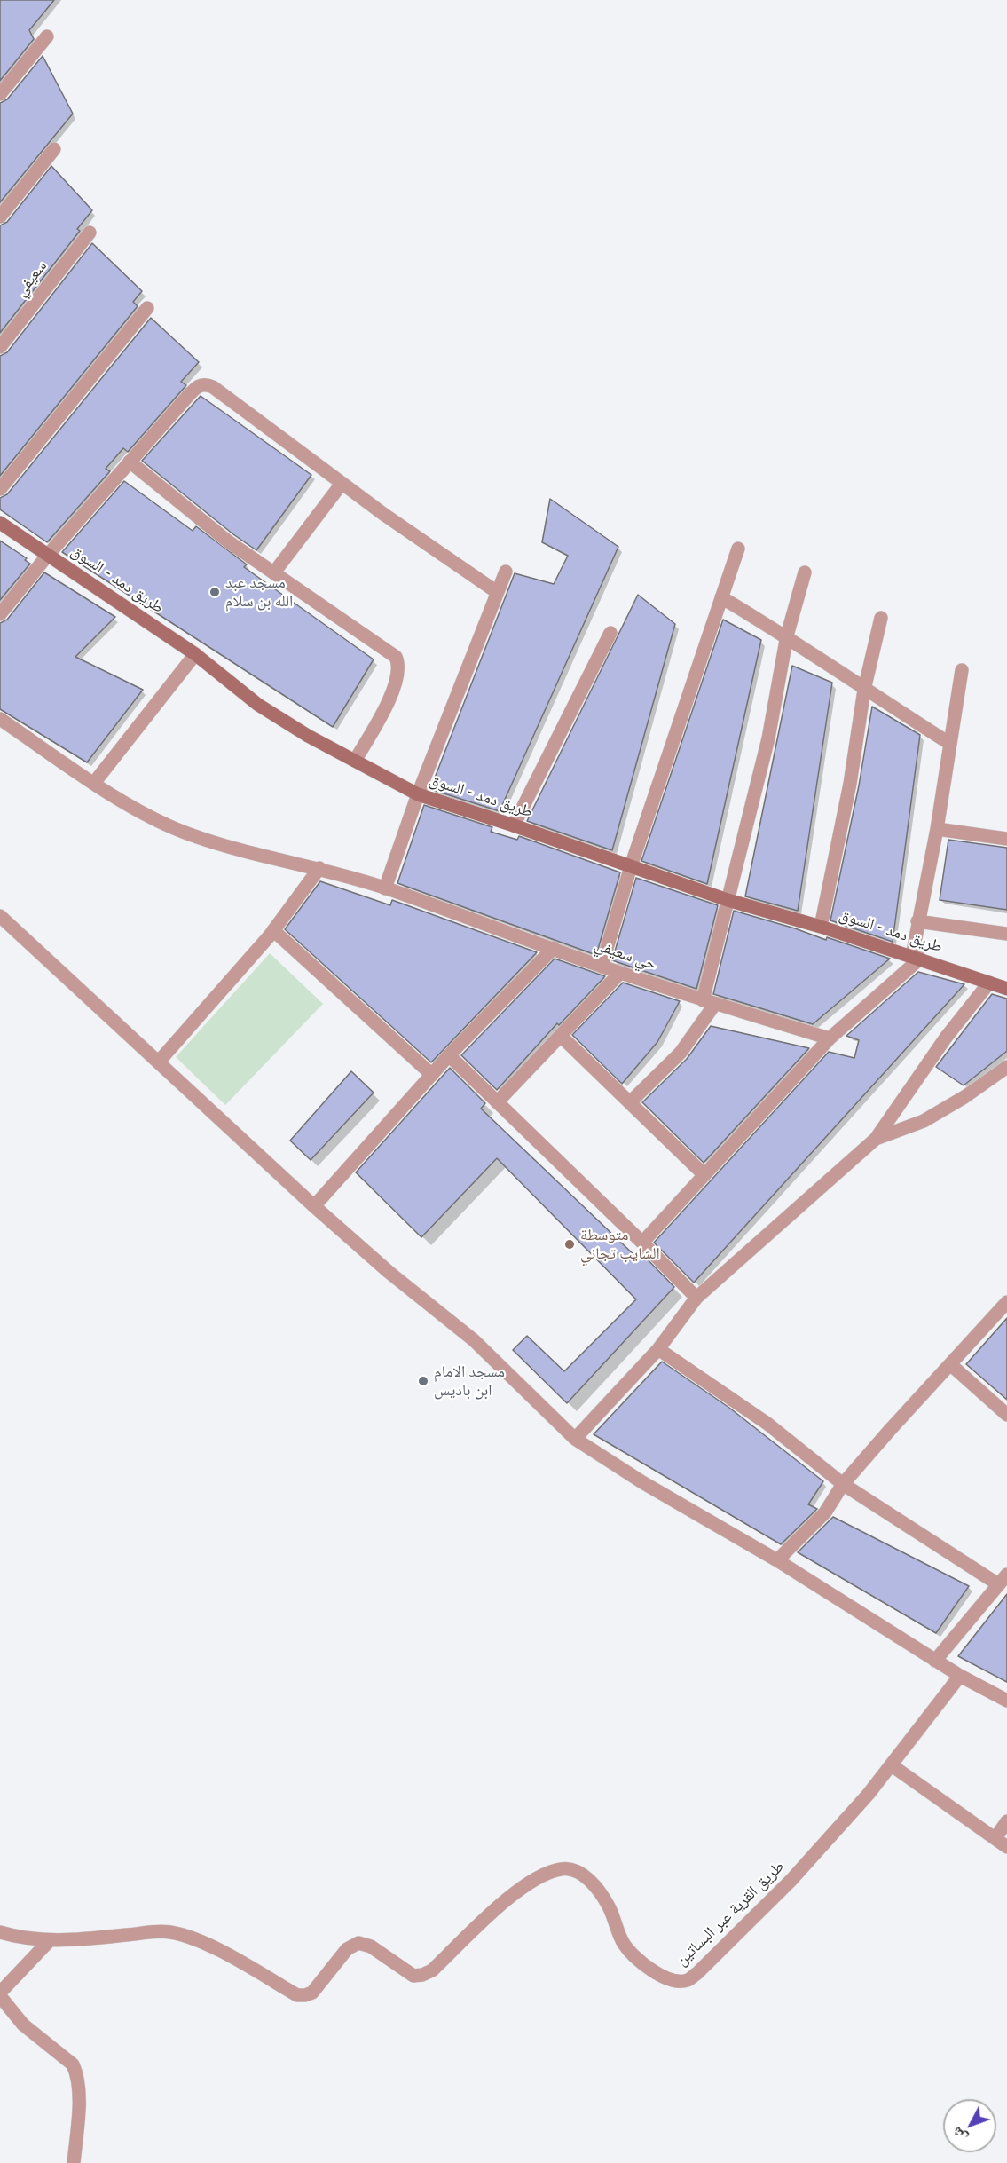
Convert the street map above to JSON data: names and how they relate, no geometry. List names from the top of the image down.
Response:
{
  "streets": {
    "main road": ["طريق دمد - السوق"],
    "street": ["سعيفي", "حي سعيفي", "طريق القرية عبر البساتين"]
  },
  "places": ["مسجد عبد الله بن سلام", "متوسطة الشايب تجاني", "مسجد الامام ابن باديس"],
  "north": "bottom left"
}
